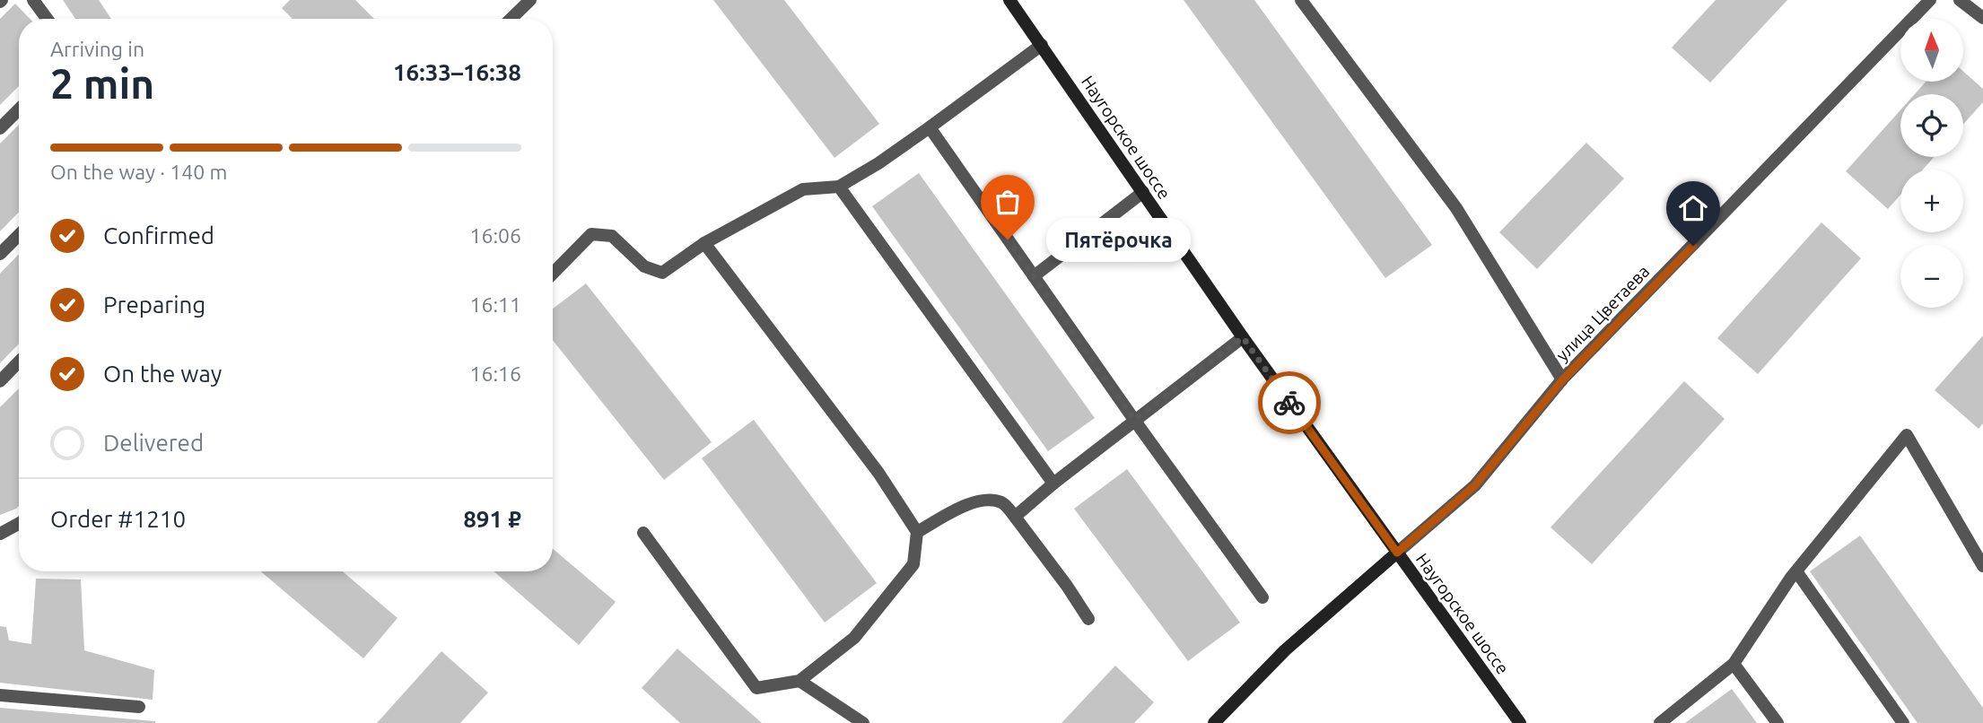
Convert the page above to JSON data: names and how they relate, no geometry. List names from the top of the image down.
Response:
{
  "streets": {
    "main road": ["Наугорское шоссе", "улица Цветаева"]
  },
  "crossings": [
    ["Наугорское шоссе", "улица Цветаева"]
  ],
  "places": ["Пятёрочка"],
  "north": "top",
  "page": {
    "map_buttons": ["+", "−"],
    "heading": ["2 min", "Arriving in", "16:33–16:38"],
    "panel": ["Order #1210", "891 ₽"],
    "bar": "On the way · 140 m",
    "list": [
      ["Confirmed", "16:06"],
      ["Preparing", "16:11"],
      ["On the way", "16:16"],
      "Delivered"
    ],
    "bubble": "Пятёрочка"
  }
}
